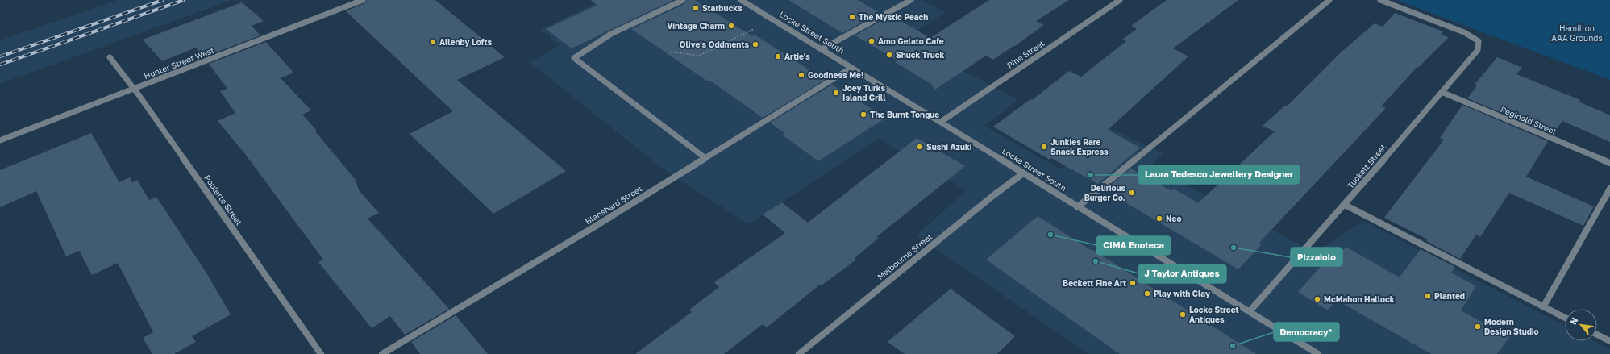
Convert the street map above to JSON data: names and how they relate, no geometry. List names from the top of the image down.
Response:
{
  "streets": {
    "street": [
      "Locke Street South",
      "Pine Street",
      "Hunter Street West",
      "Reginald Street",
      "Tuckett Street",
      "Poulette Street",
      "Blanshard Street",
      "Melbourne Street"
    ]
  },
  "crossings": [
    ["Locke Street South", "Pine Street"],
    ["Locke Street South", "Tuckett Street"],
    ["Locke Street South", "Blanshard Street"],
    ["Locke Street South", "Melbourne Street"],
    ["Hunter Street West", "Poulette Street"],
    ["Reginald Street", "Tuckett Street"]
  ],
  "parks": ["Hamilton AAA Grounds"],
  "places": [
    "Starbucks",
    "The Mystic Peach",
    "Vintage Charm",
    "Amo Gelato Cafe",
    "Allenby Lofts",
    "Olive's Oddments",
    "Shuck Truck",
    "Artie's",
    "Goodness Me!",
    "Joey Turks Island Grill",
    "The Burnt Tongue",
    "Sushi Azuki",
    "Junkies Rare Snack Express",
    "Laura Tedesco Jewellery Designer",
    "Delirious Burger Co.",
    "Neo",
    "CIMA Enoteca",
    "Pizzaiolo",
    "J Taylor Antiques",
    "Beckett Fine Art",
    "Play with Clay",
    "Planted",
    "McMahon Hallock",
    "Locke Street Antiques",
    "Modern Design Studio",
    "Democracy*"
  ],
  "north": "top left"
}
